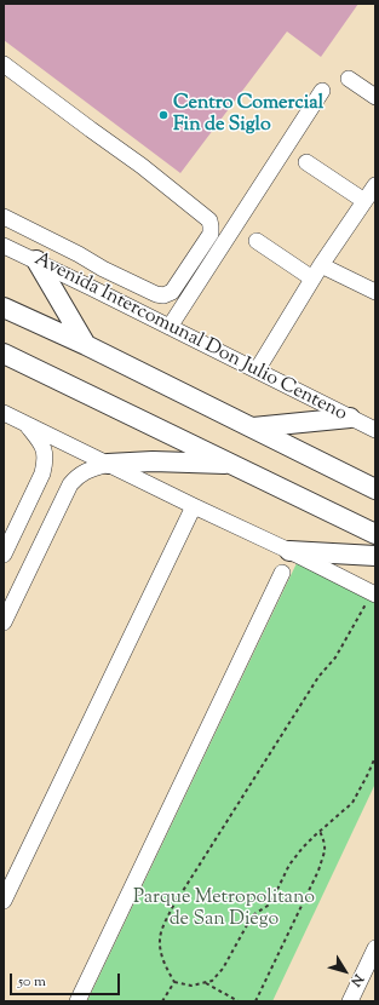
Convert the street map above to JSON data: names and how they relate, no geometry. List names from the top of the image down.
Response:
{
  "streets": {
    "street": ["Avenida Intercomunal Don Julio Centeno"]
  },
  "parks": ["Parque Metropolitano de San Diego"],
  "places": ["Centro Comercial Fin de Siglo"],
  "scale_bar": "50 m",
  "north": "bottom right"
}
